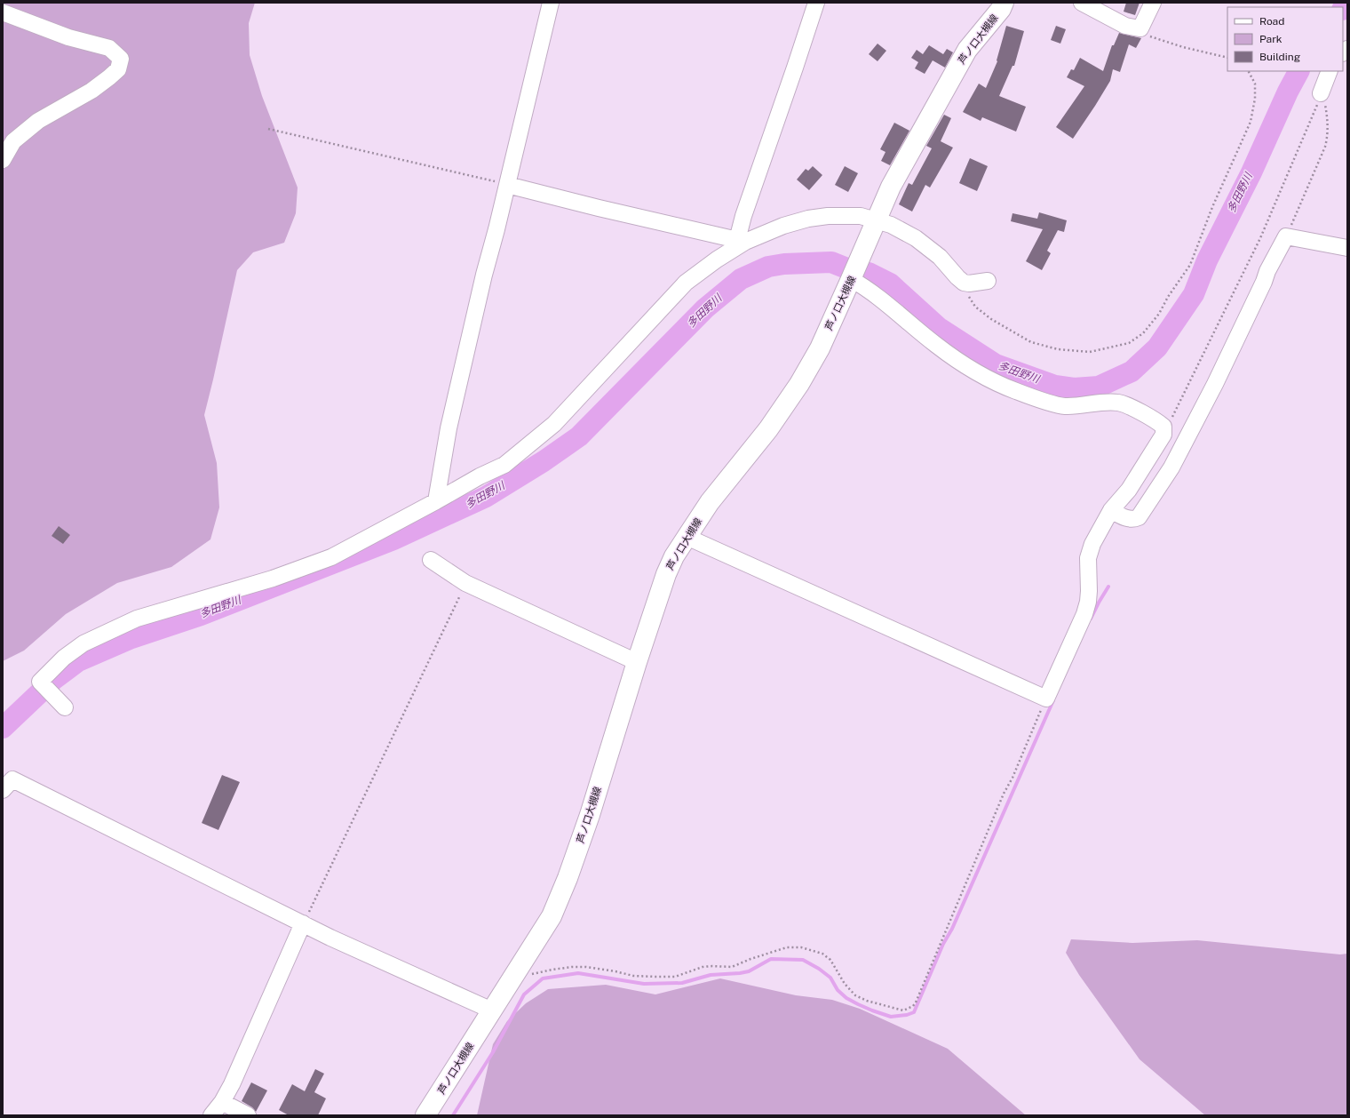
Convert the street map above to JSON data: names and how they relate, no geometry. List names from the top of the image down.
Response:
{
  "streets": {
    "main road": ["芦ノ口大槻線"]
  },
  "water": ["多田野川"],
  "legend": ["Road", "Park", "Building"]
}
